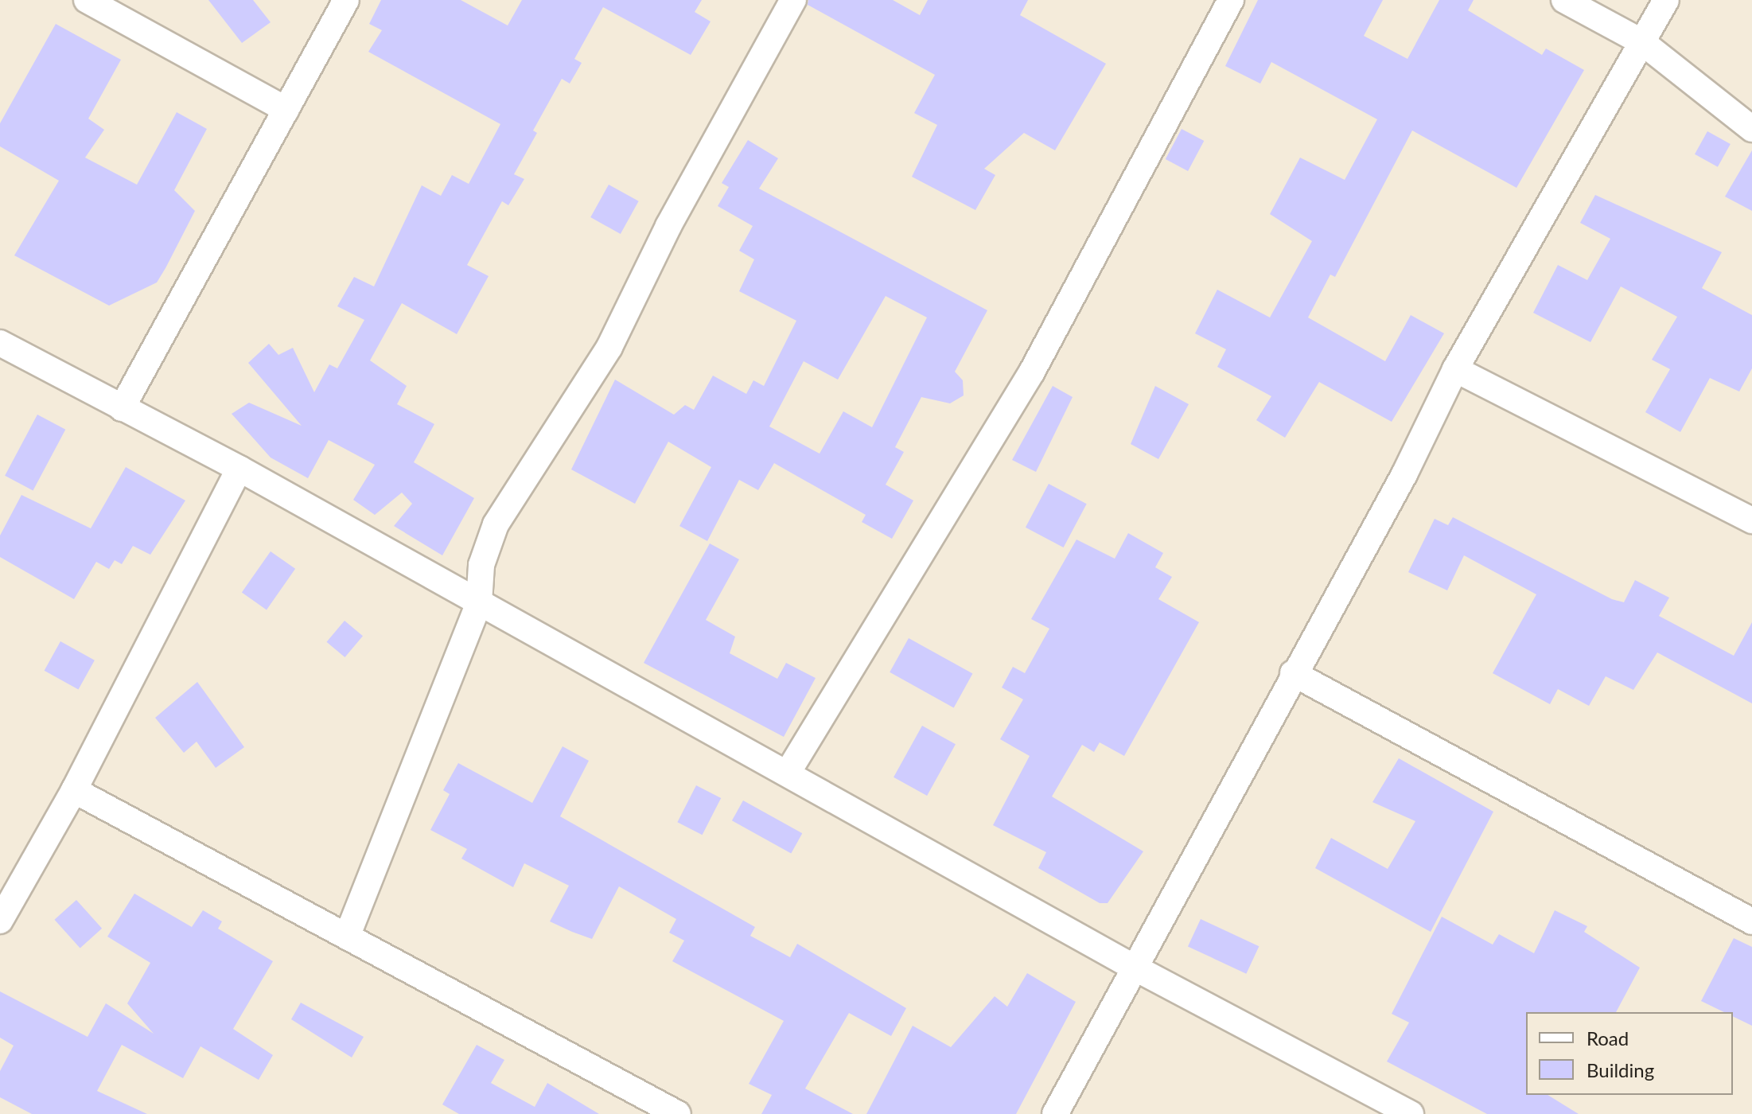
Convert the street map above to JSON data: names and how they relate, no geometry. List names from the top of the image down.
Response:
{
  "legend": ["Road", "Building"]
}
